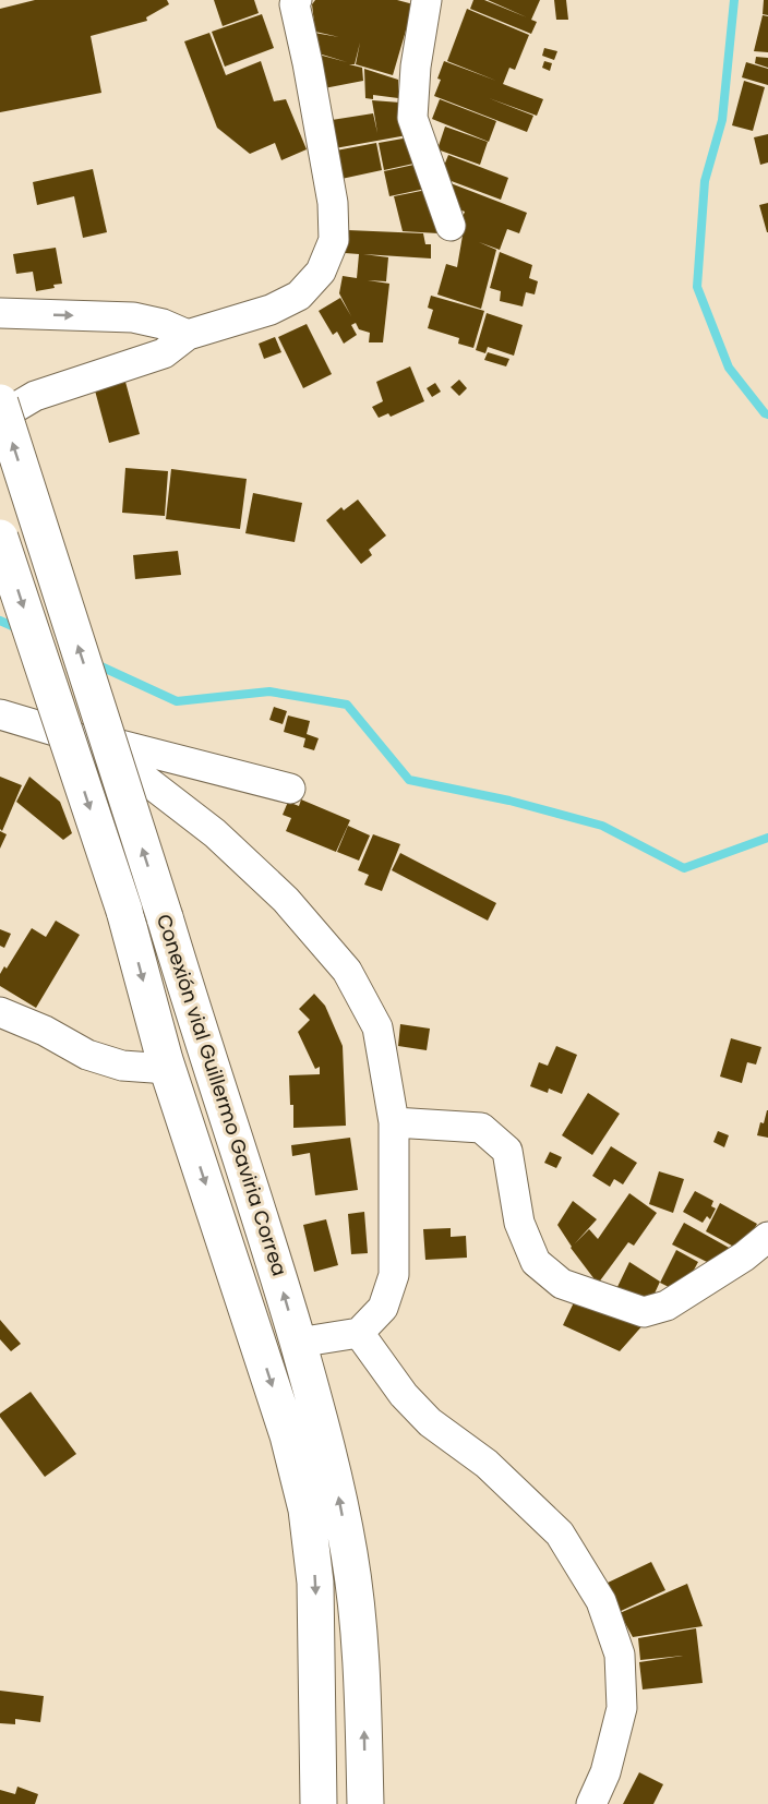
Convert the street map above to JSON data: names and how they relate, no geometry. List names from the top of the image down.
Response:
{
  "streets": {
    "highway": ["Conexión vial Guillermo Gaviria Correa"]
  }
}
